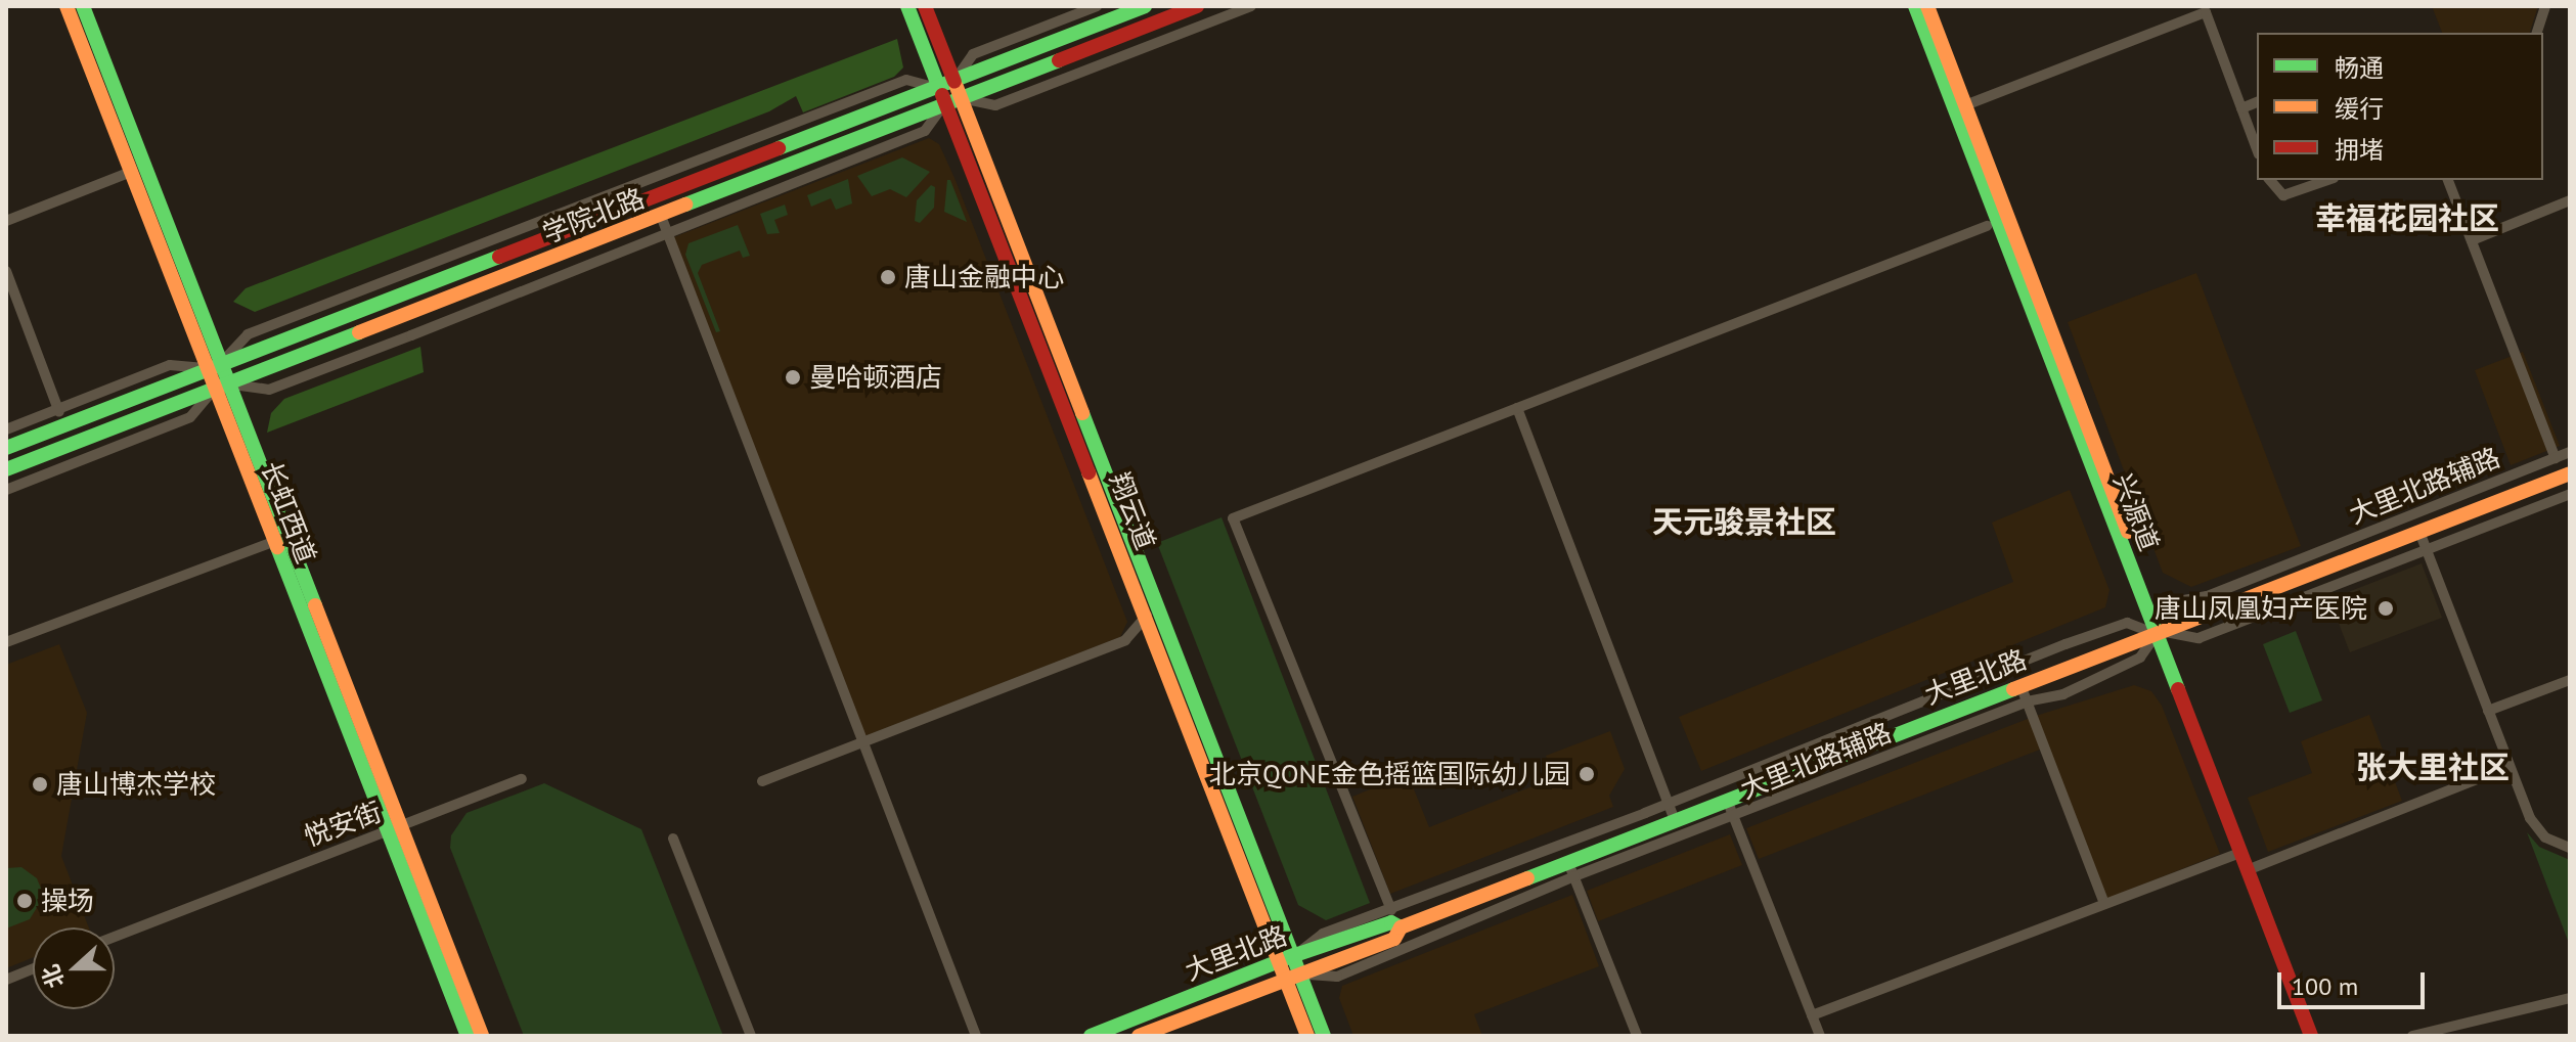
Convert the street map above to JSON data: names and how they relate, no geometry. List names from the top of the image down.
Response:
{
  "streets": {
    "main road": [
      "学院北路",
      "翔云道",
      "长虹西道",
      "兴源道",
      "大里北路"
    ],
    "street": ["大里北路辅路", "悦安街"]
  },
  "crossings": [
    ["学院北路", "翔云道"],
    ["学院北路", "长虹西道"],
    ["大里北路辅路", "翔云道"],
    ["大里北路辅路", "兴源道"],
    ["大里北路辅路", "大里北路"],
    ["翔云道", "大里北路"],
    ["长虹西道", "悦安街"],
    ["兴源道", "大里北路"]
  ],
  "districts": ["幸福花园社区", "天元骏景社区", "张大里社区"],
  "places": [
    "唐山金融中心",
    "曼哈顿酒店",
    "唐山凤凰妇产医院",
    "北京QONE金色摇篮国际幼儿园",
    "唐山博杰学校",
    "操场"
  ],
  "legend": ["畅通", "缓行", "拥堵"],
  "scale_bar": "100 m",
  "north": "left"
}
